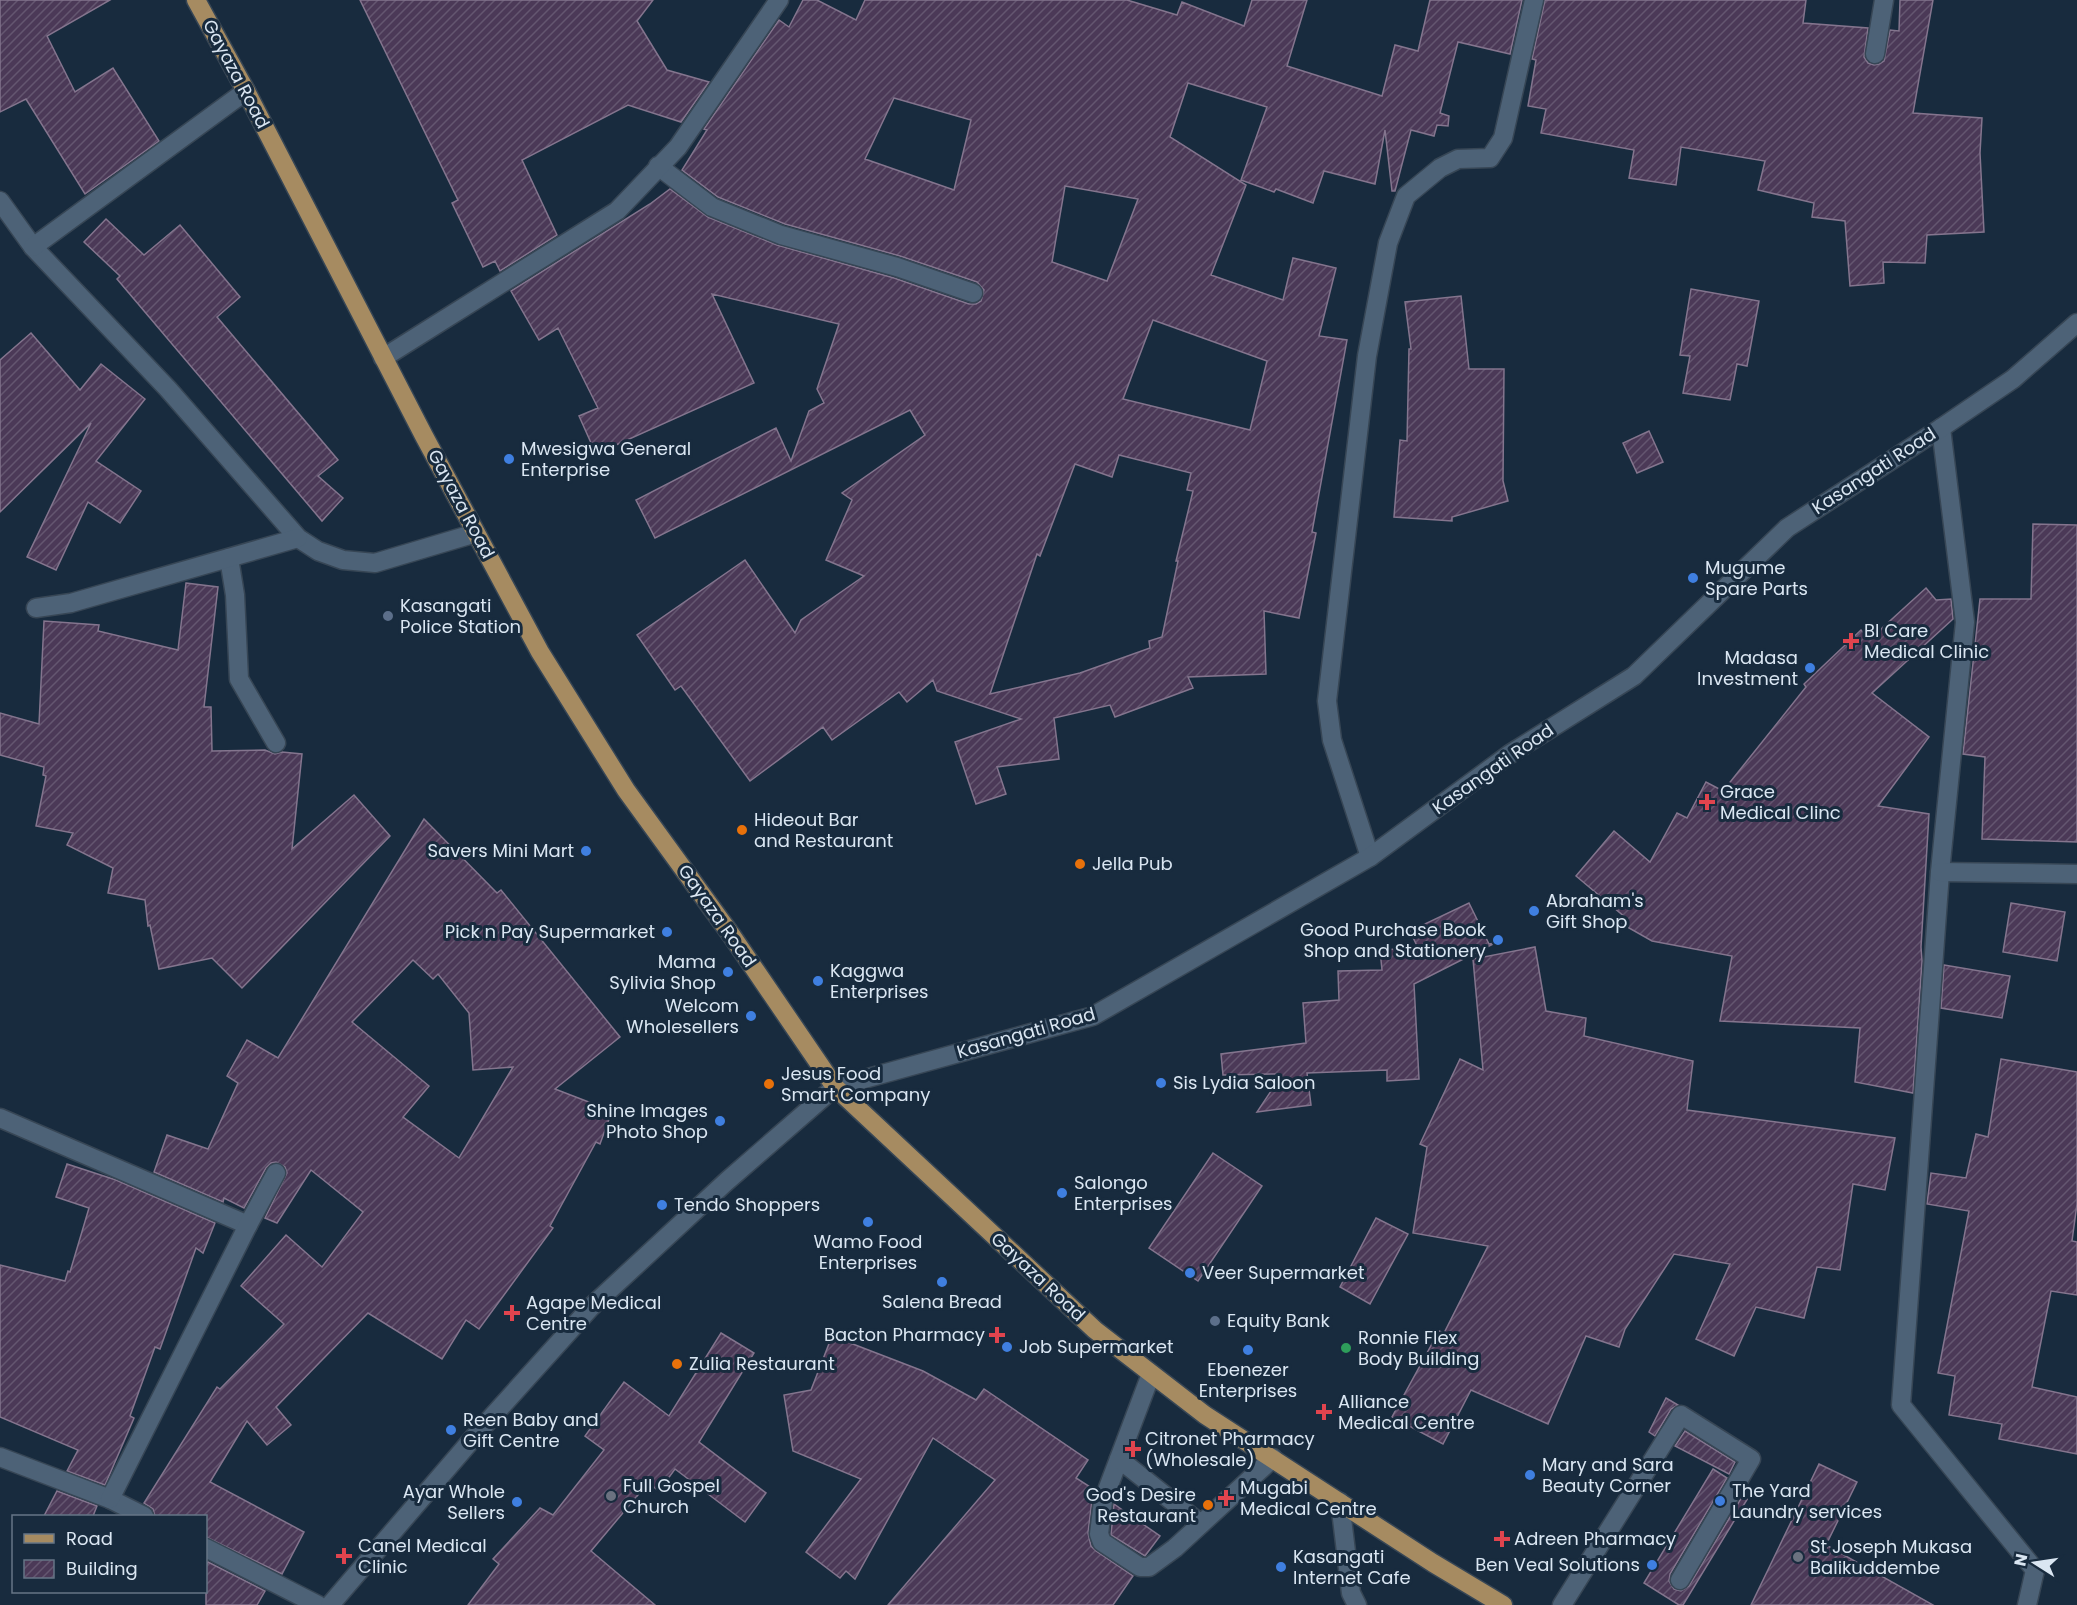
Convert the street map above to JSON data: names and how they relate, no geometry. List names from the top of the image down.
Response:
{
  "streets": {
    "main road": ["Gayaza Road"],
    "street": ["Kasangati Road"]
  },
  "crossings": [
    ["Gayaza Road", "Kasangati Road"]
  ],
  "places": {
    "other": [
      "Mwesigwa General Enterprise",
      "Mugume Spare Parts",
      "Kasangati Police Station",
      "Madasa Investment",
      "Hideout Bar and Restaurant",
      "Savers Mini Mart",
      "Jella Pub",
      "Abraham's Gift Shop",
      "Pick n Pay Supermarket",
      "Good Purchase Book Shop and Stationery",
      "Mama Sylivia Shop",
      "Kaggwa Enterprises",
      "Welcom Wholesellers",
      "Sis Lydia Saloon",
      "Jesus Food Smart Company",
      "Shine Images Photo Shop",
      "Salongo Enterprises",
      "Tendo Shoppers",
      "Wamo Food Enterprises",
      "Veer Supermarket",
      "Salena Bread",
      "Equity Bank",
      "Job Supermarket",
      "Ronnie Flex Body Building",
      "Ebenezer Enterprises",
      "Zulia Restaurant",
      "Reen Baby and Gift Centre",
      "Mary and Sara Beauty Corner",
      "Full Gospel Church",
      "The Yard Laundry services",
      "Ayar Whole Sellers",
      "God's Desire Restaurant",
      "St Joseph Mukasa Balikuddembe",
      "Ben Veal Solutions",
      "Kasangati Internet Cafe"
    ],
    "health": [
      "BI Care Medical Clinic",
      "Grace Medical Clinc",
      "Agape Medical Centre",
      "Bacton Pharmacy",
      "Alliance Medical Centre",
      "Citronet Pharmacy (Wholesale)",
      "Mugabi Medical Centre",
      "Adreen Pharmacy",
      "Canel Medical Clinic"
    ]
  },
  "legend": ["Road", "Building"],
  "north": "left"
}
